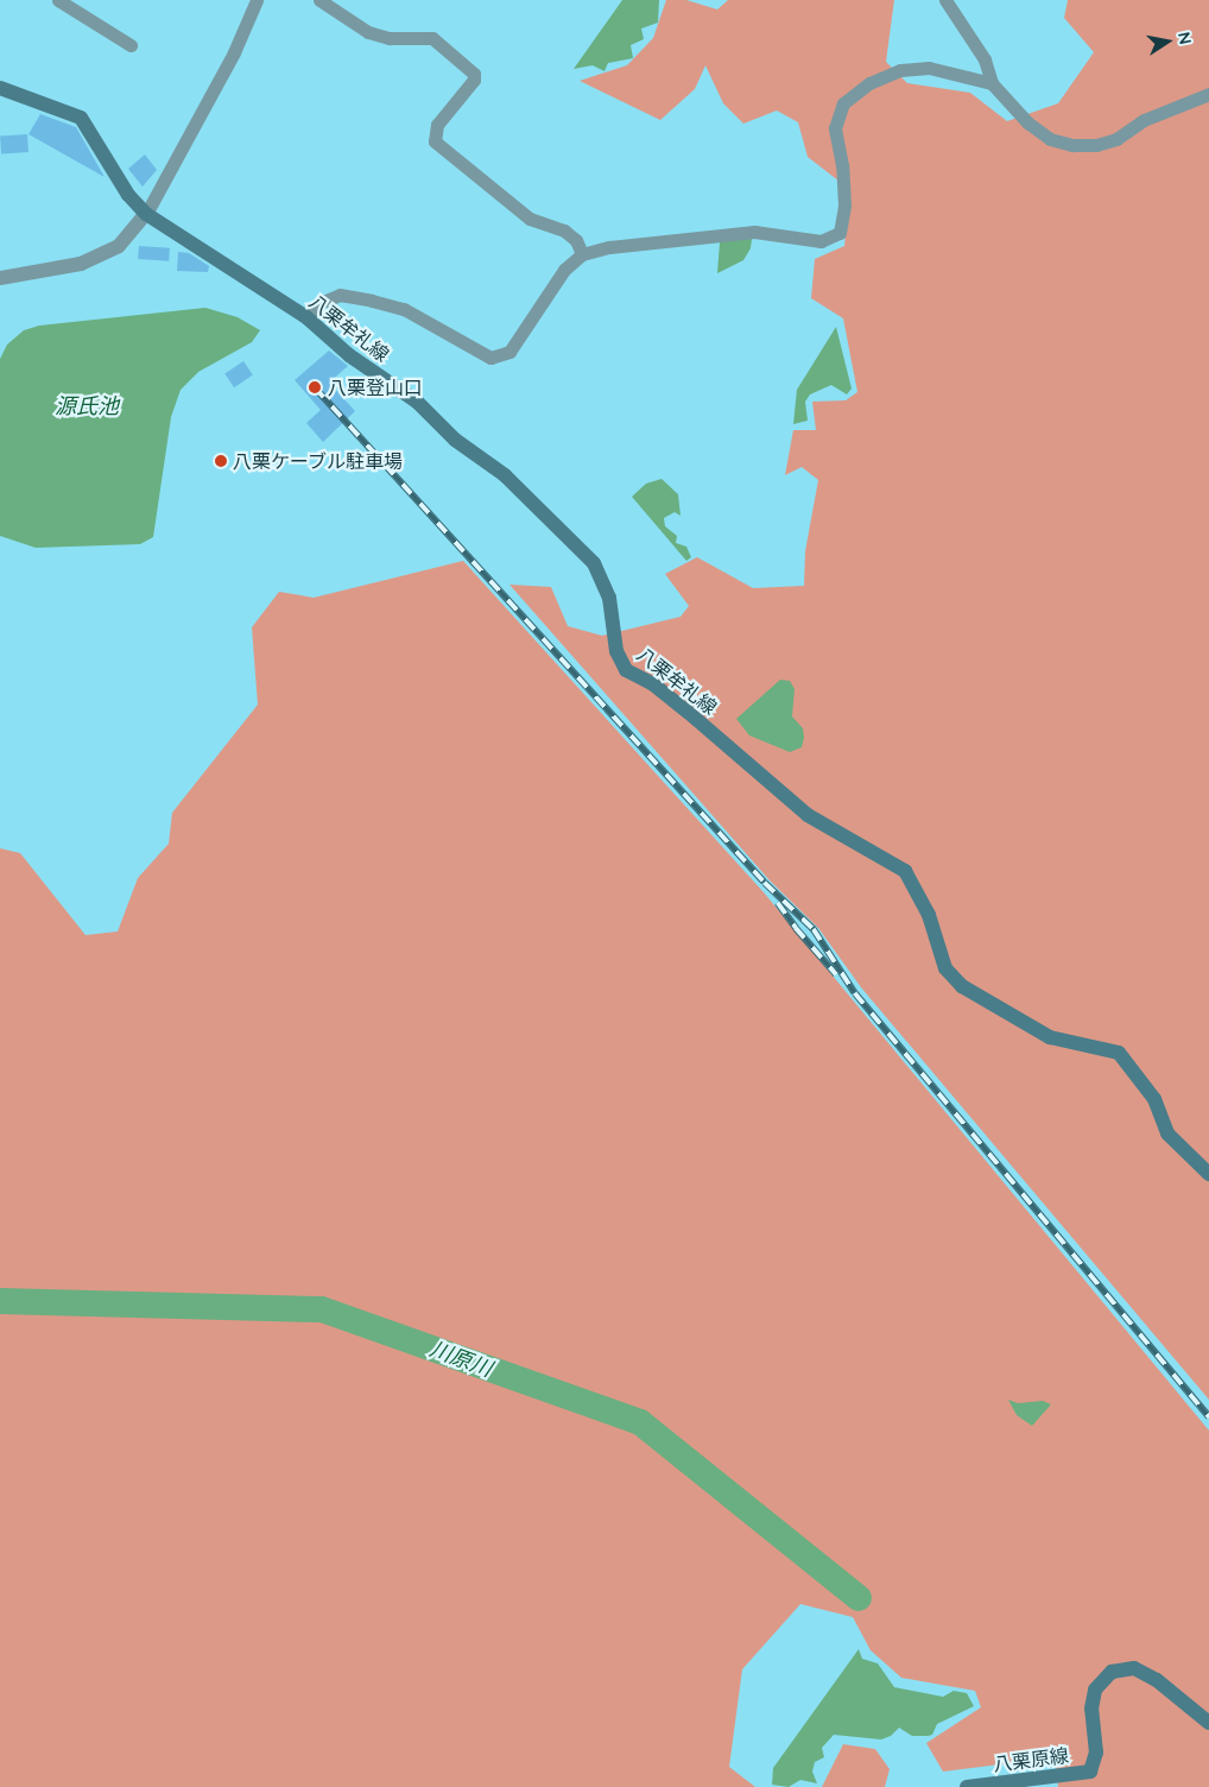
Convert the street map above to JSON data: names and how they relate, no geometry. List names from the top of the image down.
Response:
{
  "streets": {
    "main road": ["八栗牟礼線", "八栗原線"]
  },
  "water": ["源氏池", "川原川"],
  "places": ["八栗登山口", "八栗ケーブル駐車場"],
  "north": "right"
}
